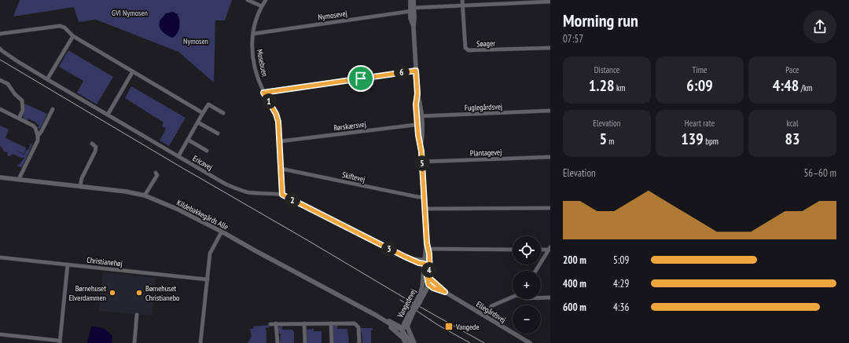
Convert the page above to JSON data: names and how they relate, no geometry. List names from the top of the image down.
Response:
{
  "streets": {
    "street": [
      "Nymosevej",
      "Søager",
      "Mosebuen",
      "Fuglegårdsvej",
      "Rørskærsvej",
      "Plantagevej",
      "Ericavej",
      "Skiftevej",
      "Kildebakkegårds Alle",
      "Christianehøj",
      "Vangedevej",
      "Ellegårdsvej"
    ]
  },
  "crossings": [
    ["Nymosevej", "Søager"],
    ["Nymosevej", "Mosebuen"],
    ["Nymosevej", "Vangedevej"],
    ["Mosebuen", "Rørskærsvej"],
    ["Mosebuen", "Ericavej"],
    ["Mosebuen", "Skiftevej"],
    ["Fuglegårdsvej", "Vangedevej"],
    ["Rørskærsvej", "Vangedevej"],
    ["Plantagevej", "Vangedevej"],
    ["Ericavej", "Vangedevej"],
    ["Skiftevej", "Vangedevej"],
    ["Kildebakkegårds Alle", "Vangedevej"],
    ["Vangedevej", "Ellegårdsvej"]
  ],
  "parks": ["GVI Nymosen", "Nymosen"],
  "places": {
    "other": ["Børnehuset Elverdammen", "Børnehuset Christianebo"],
    "transit": ["Vangede"]
  },
  "page": {
    "heading": ["Morning run", "07:57"],
    "stats": [
      ["Distance", "1.28 km"],
      ["Time", "6:09"],
      ["Pace", "4:48 /km"],
      ["Elevation", "5 m"],
      ["Heart rate", "139 bpm"],
      ["kcal", "83"]
    ],
    "pins": [
      "6",
      "1",
      "5",
      "2",
      "3",
      "4"
    ],
    "chart": ["Elevation", "56–60 m"],
    "map_buttons": ["+", "−"],
    "list": [
      {
        "name": "200 m",
        "note": "5:09"
      },
      {
        "name": "400 m",
        "note": "4:29"
      },
      {
        "name": "600 m",
        "note": "4:36"
      }
    ]
  }
}
